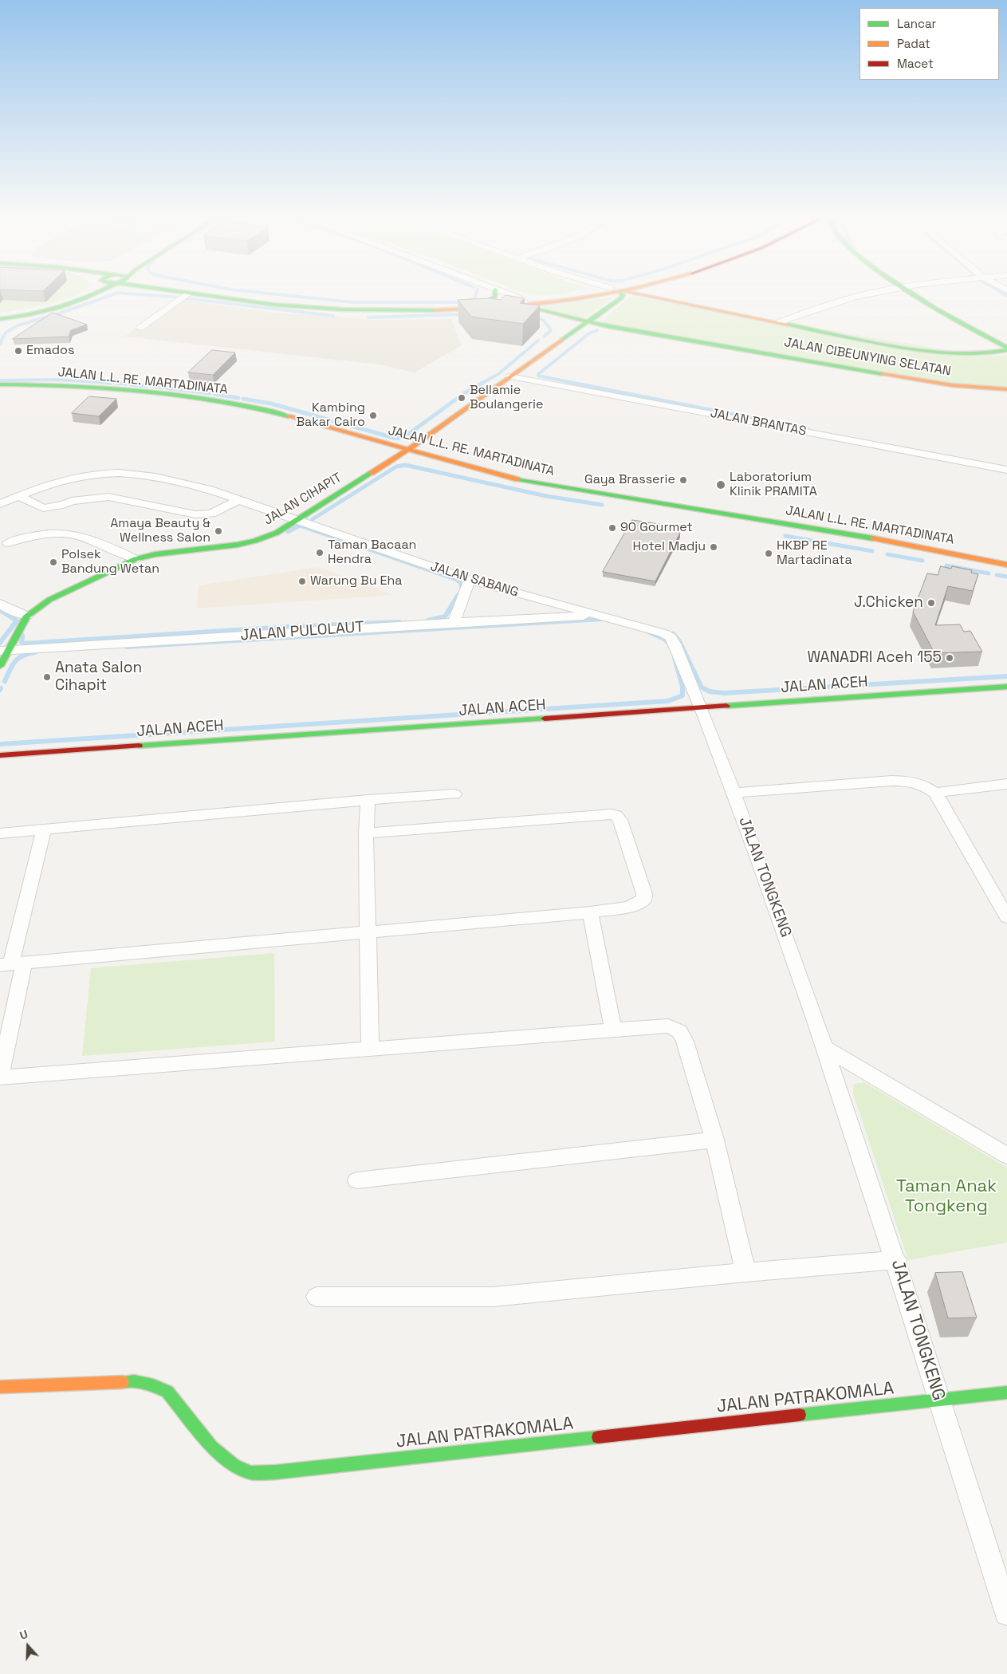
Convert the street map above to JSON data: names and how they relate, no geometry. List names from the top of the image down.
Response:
{
  "streets": {
    "street": [
      "JALAN CIBEUNYING SELATAN",
      "JALAN L.L. RE. MARTADINATA",
      "JALAN BRANTAS",
      "JALAN CIHAPIT",
      "JALAN SABANG",
      "JALAN PULOLAUT",
      "JALAN ACEH",
      "JALAN TONGKENG",
      "JALAN PATRAKOMALA"
    ]
  },
  "crossings": [
    ["JALAN CIBEUNYING SELATAN", "JALAN CIHAPIT"],
    ["JALAN L.L. RE. MARTADINATA", "JALAN CIHAPIT"],
    ["JALAN BRANTAS", "JALAN CIHAPIT"],
    ["JALAN CIHAPIT", "JALAN SABANG"],
    ["JALAN CIHAPIT", "JALAN PULOLAUT"],
    ["JALAN SABANG", "JALAN PULOLAUT"],
    ["JALAN SABANG", "JALAN ACEH"],
    ["JALAN SABANG", "JALAN TONGKENG"],
    ["JALAN ACEH", "JALAN TONGKENG"],
    ["JALAN TONGKENG", "JALAN PATRAKOMALA"]
  ],
  "parks": ["Taman Anak Tongkeng"],
  "places": [
    "Emados",
    "Bellamie Boulangerie",
    "Kambing Bakar Cairo",
    "Gaya Brasserie",
    "Laboratorium Klinik PRAMITA",
    "90 Gourmet",
    "Amaya Beauty & Wellness Salon",
    "Hotel Madju",
    "Taman Bacaan Hendra",
    "HKBP RE Martadinata",
    "Polsek Bandung Wetan",
    "Warung Bu Eha",
    "J.Chicken",
    "WANADRI Aceh 155",
    "Anata Salon Cihapit"
  ],
  "legend": ["Lancar", "Padat", "Macet"],
  "north": "top"
}
